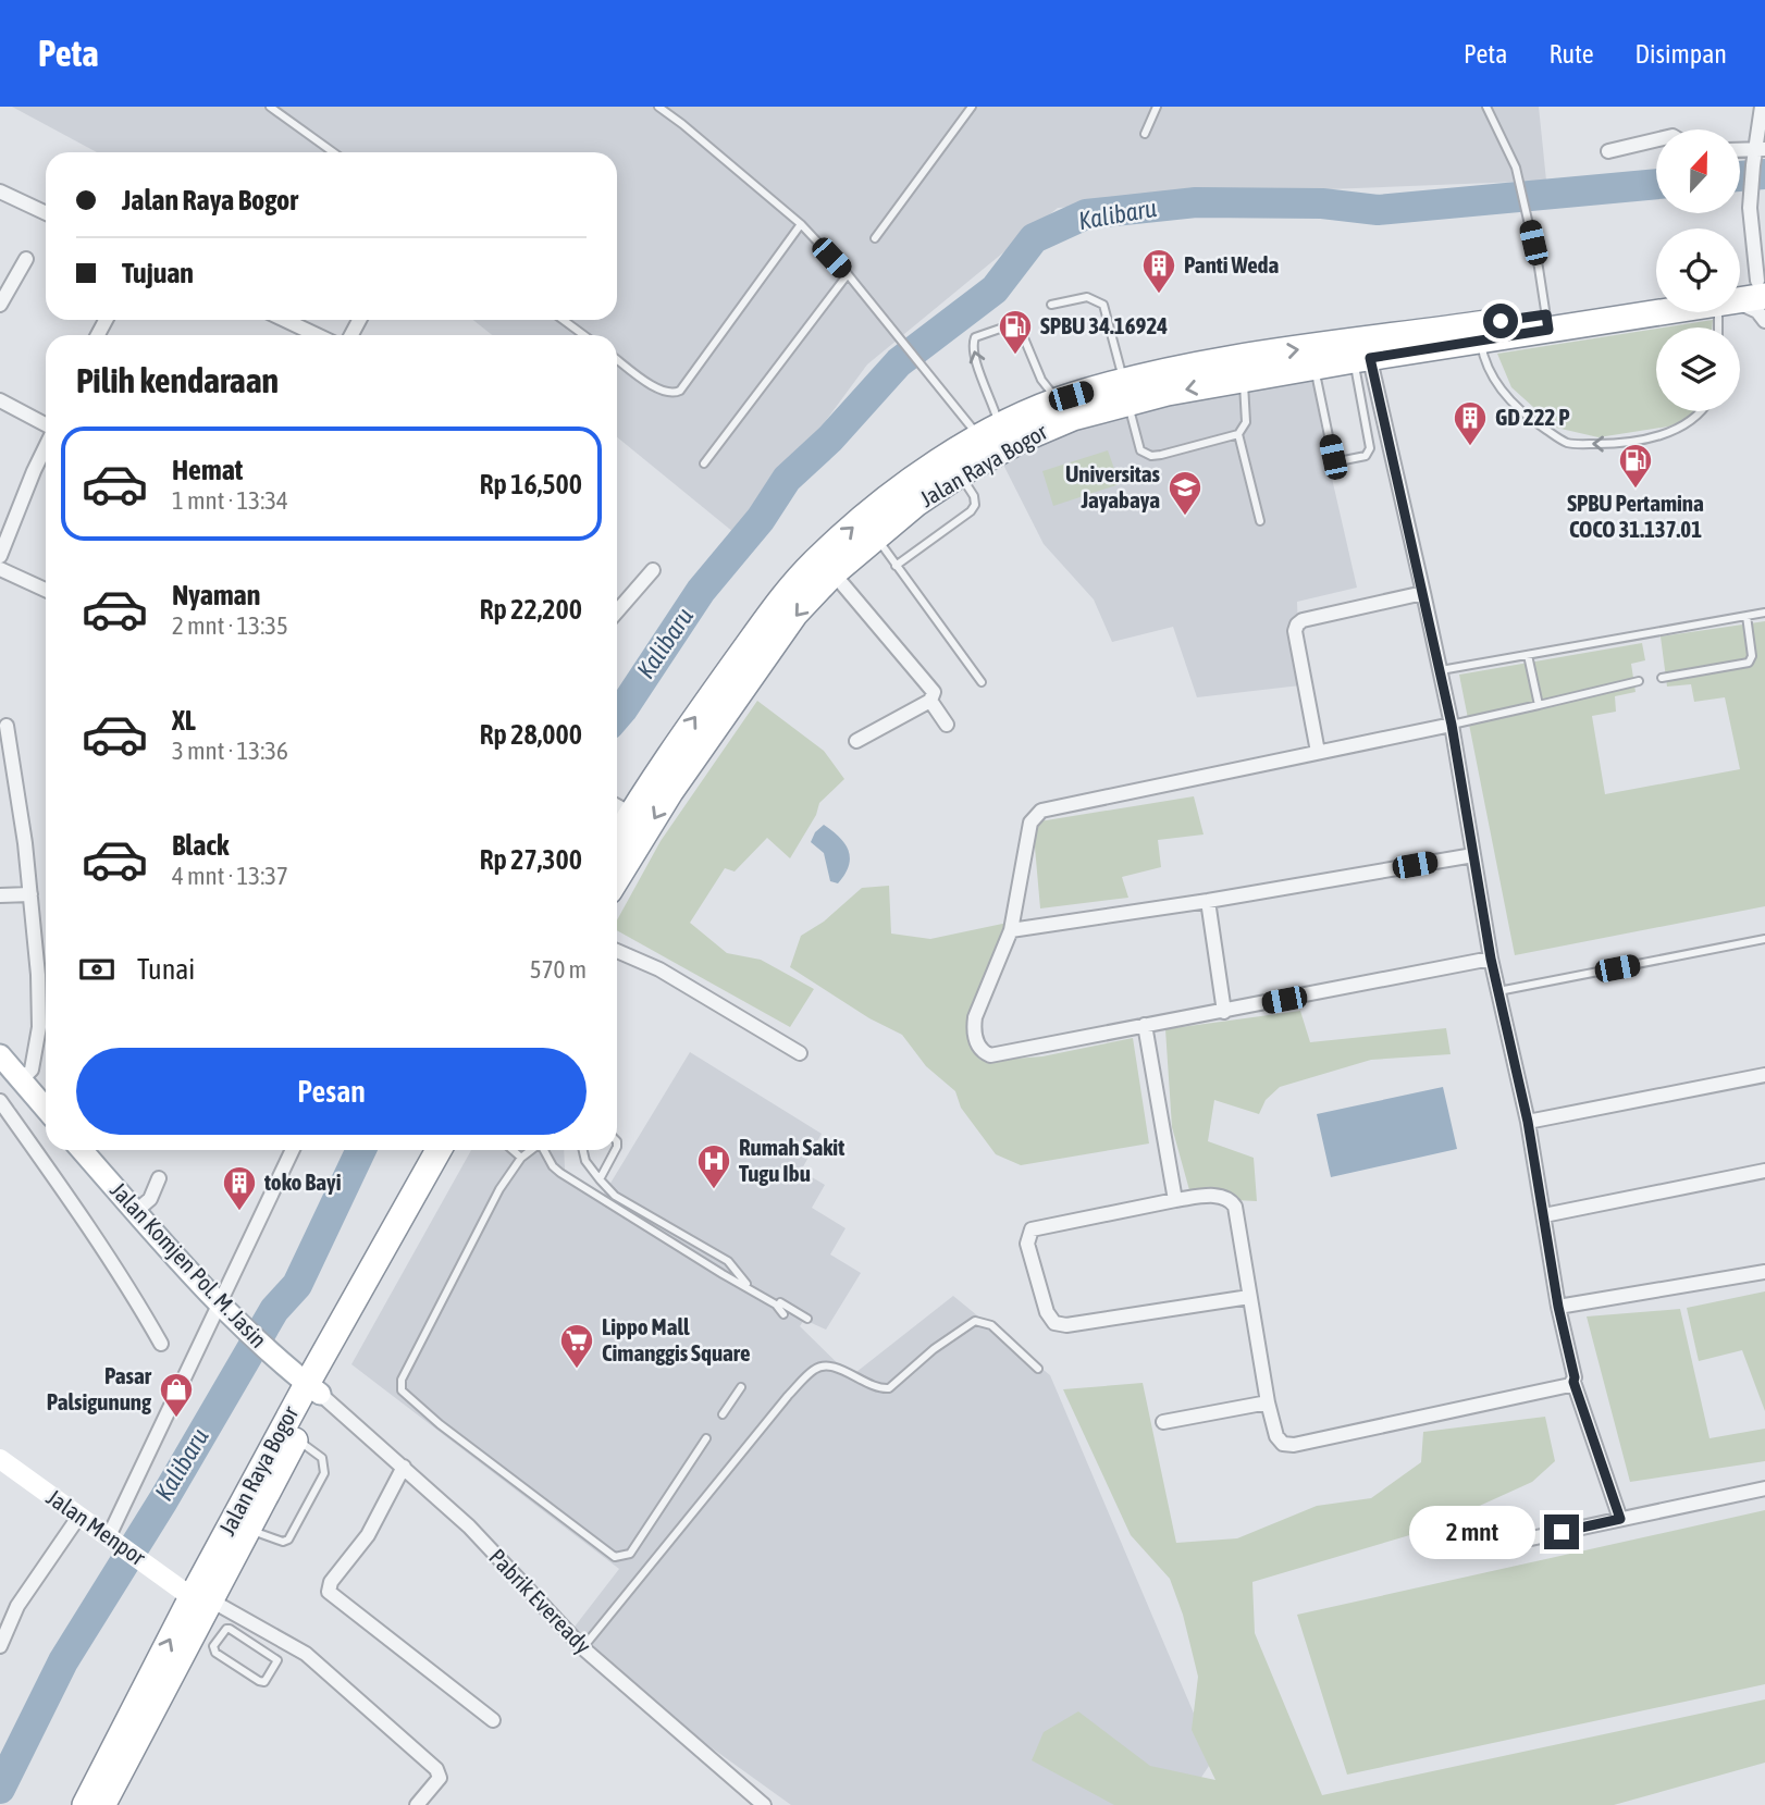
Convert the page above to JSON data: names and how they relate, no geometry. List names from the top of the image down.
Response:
{
  "streets": {
    "highway": ["Jalan Raya Bogor"],
    "main road": ["Jalan Komjen Pol. M. Jasin"],
    "street": ["Jalan Menpor", "Pabrik Eveready"]
  },
  "crossings": [
    ["Jalan Raya Bogor", "Jalan Komjen Pol. M. Jasin"],
    ["Jalan Raya Bogor", "Jalan Menpor"],
    ["Jalan Raya Bogor", "Pabrik Eveready"],
    ["Jalan Komjen Pol. M. Jasin", "Pabrik Eveready"]
  ],
  "water": ["Kalibaru"],
  "places": {
    "building": ["Panti Weda", "GD 222 P", "toko Bayi"],
    "fuel station": ["SPBU 34.16924", "SPBU Pertamina COCO 31.137.01"],
    "school or university": ["Universitas Jayabaya"],
    "hospital": ["Rumah Sakit Tugu Ibu"],
    "supermarket": ["Lippo Mall Cimanggis Square"],
    "shop": ["Pasar Palsigunung"]
  },
  "north": "top",
  "page": {
    "header": "Peta",
    "nav": ["Peta", "Rute", "Disimpan"],
    "banner": ["Jalan Raya Bogor", "Tujuan"],
    "heading": "Pilih kendaraan",
    "list": [
      {
        "name": "Hemat",
        "note": "1 mnt · 13:34",
        "value": "Rp 16,500"
      },
      {
        "name": "Nyaman",
        "note": "2 mnt · 13:35",
        "value": "Rp 22,200"
      },
      {
        "name": "XL",
        "note": "3 mnt · 13:36",
        "value": "Rp 28,000"
      },
      {
        "name": "Black",
        "note": "4 mnt · 13:37",
        "value": "Rp 27,300"
      }
    ],
    "pay": ["Tunai", "570 m"],
    "buttons": "Pesan",
    "bubble": "2 mnt"
  }
}
